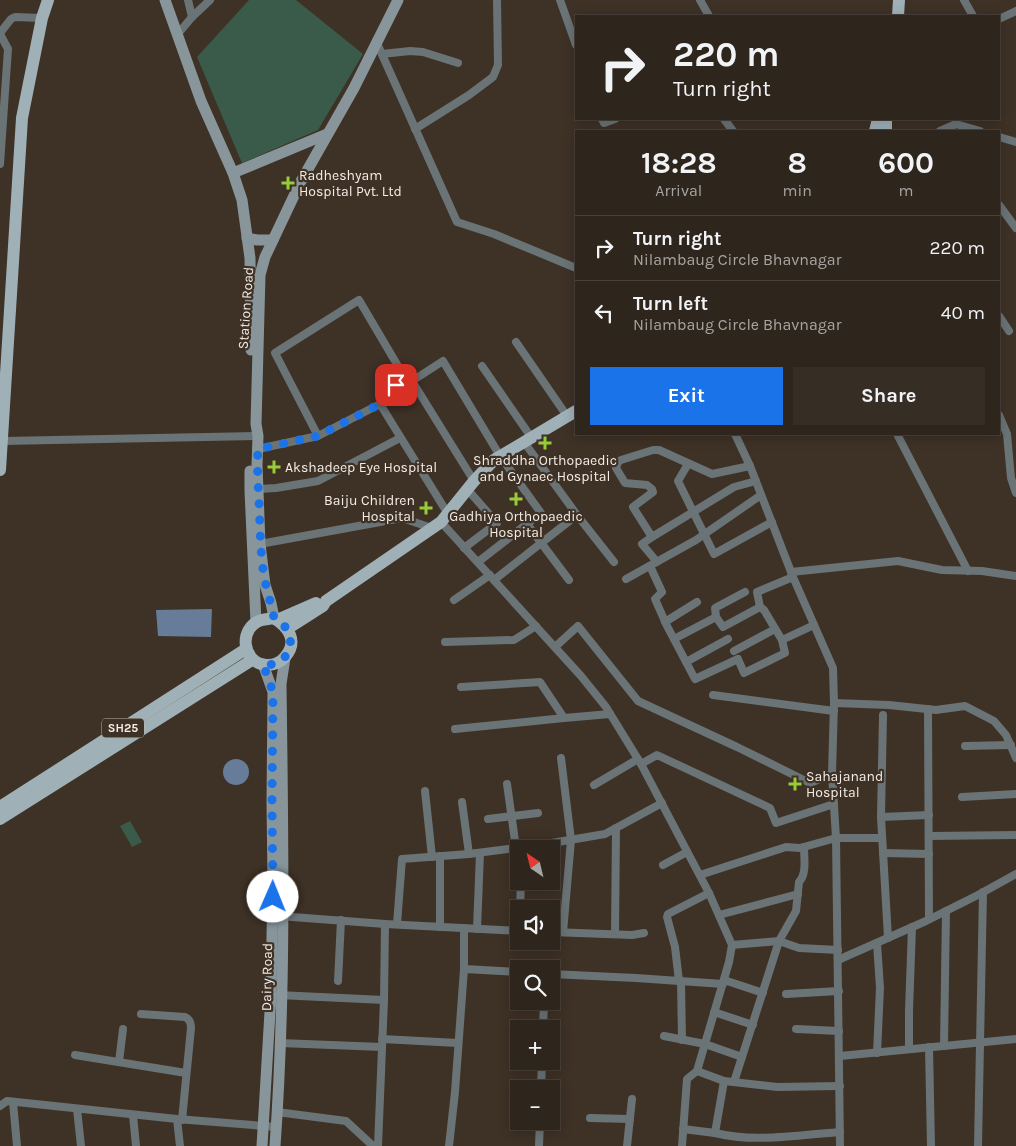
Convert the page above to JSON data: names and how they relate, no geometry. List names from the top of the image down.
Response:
{
  "streets": {
    "main road": ["Station Road", "SH25", "Dairy Road"]
  },
  "crossings": [
    ["Station Road", "SH25"],
    ["Station Road", "Dairy Road"],
    ["SH25", "Dairy Road"]
  ],
  "places": {
    "health": [
      "Radheshyam Hospital Pvt. Ltd",
      "Shraddha Orthopaedic and Gynaec Hospital",
      "Akshadeep Eye Hospital",
      "Gadhiya Orthopaedic Hospital",
      "Baiju Children Hospital",
      "Sahajanand Hospital"
    ]
  },
  "north": "top left",
  "page": {
    "turn": ["220 m", "Turn right"],
    "eta": [
      "18:28",
      "Arrival",
      "8",
      "min",
      "600",
      "m"
    ],
    "list": [
      {
        "name": "Turn right",
        "note": "Nilambaug Circle Bhavnagar",
        "value": "220 m"
      },
      {
        "name": "Turn left",
        "note": "Nilambaug Circle Bhavnagar",
        "value": "40 m"
      }
    ],
    "buttons": ["Exit", "Share"],
    "map_buttons": ["+", "−"]
  }
}
